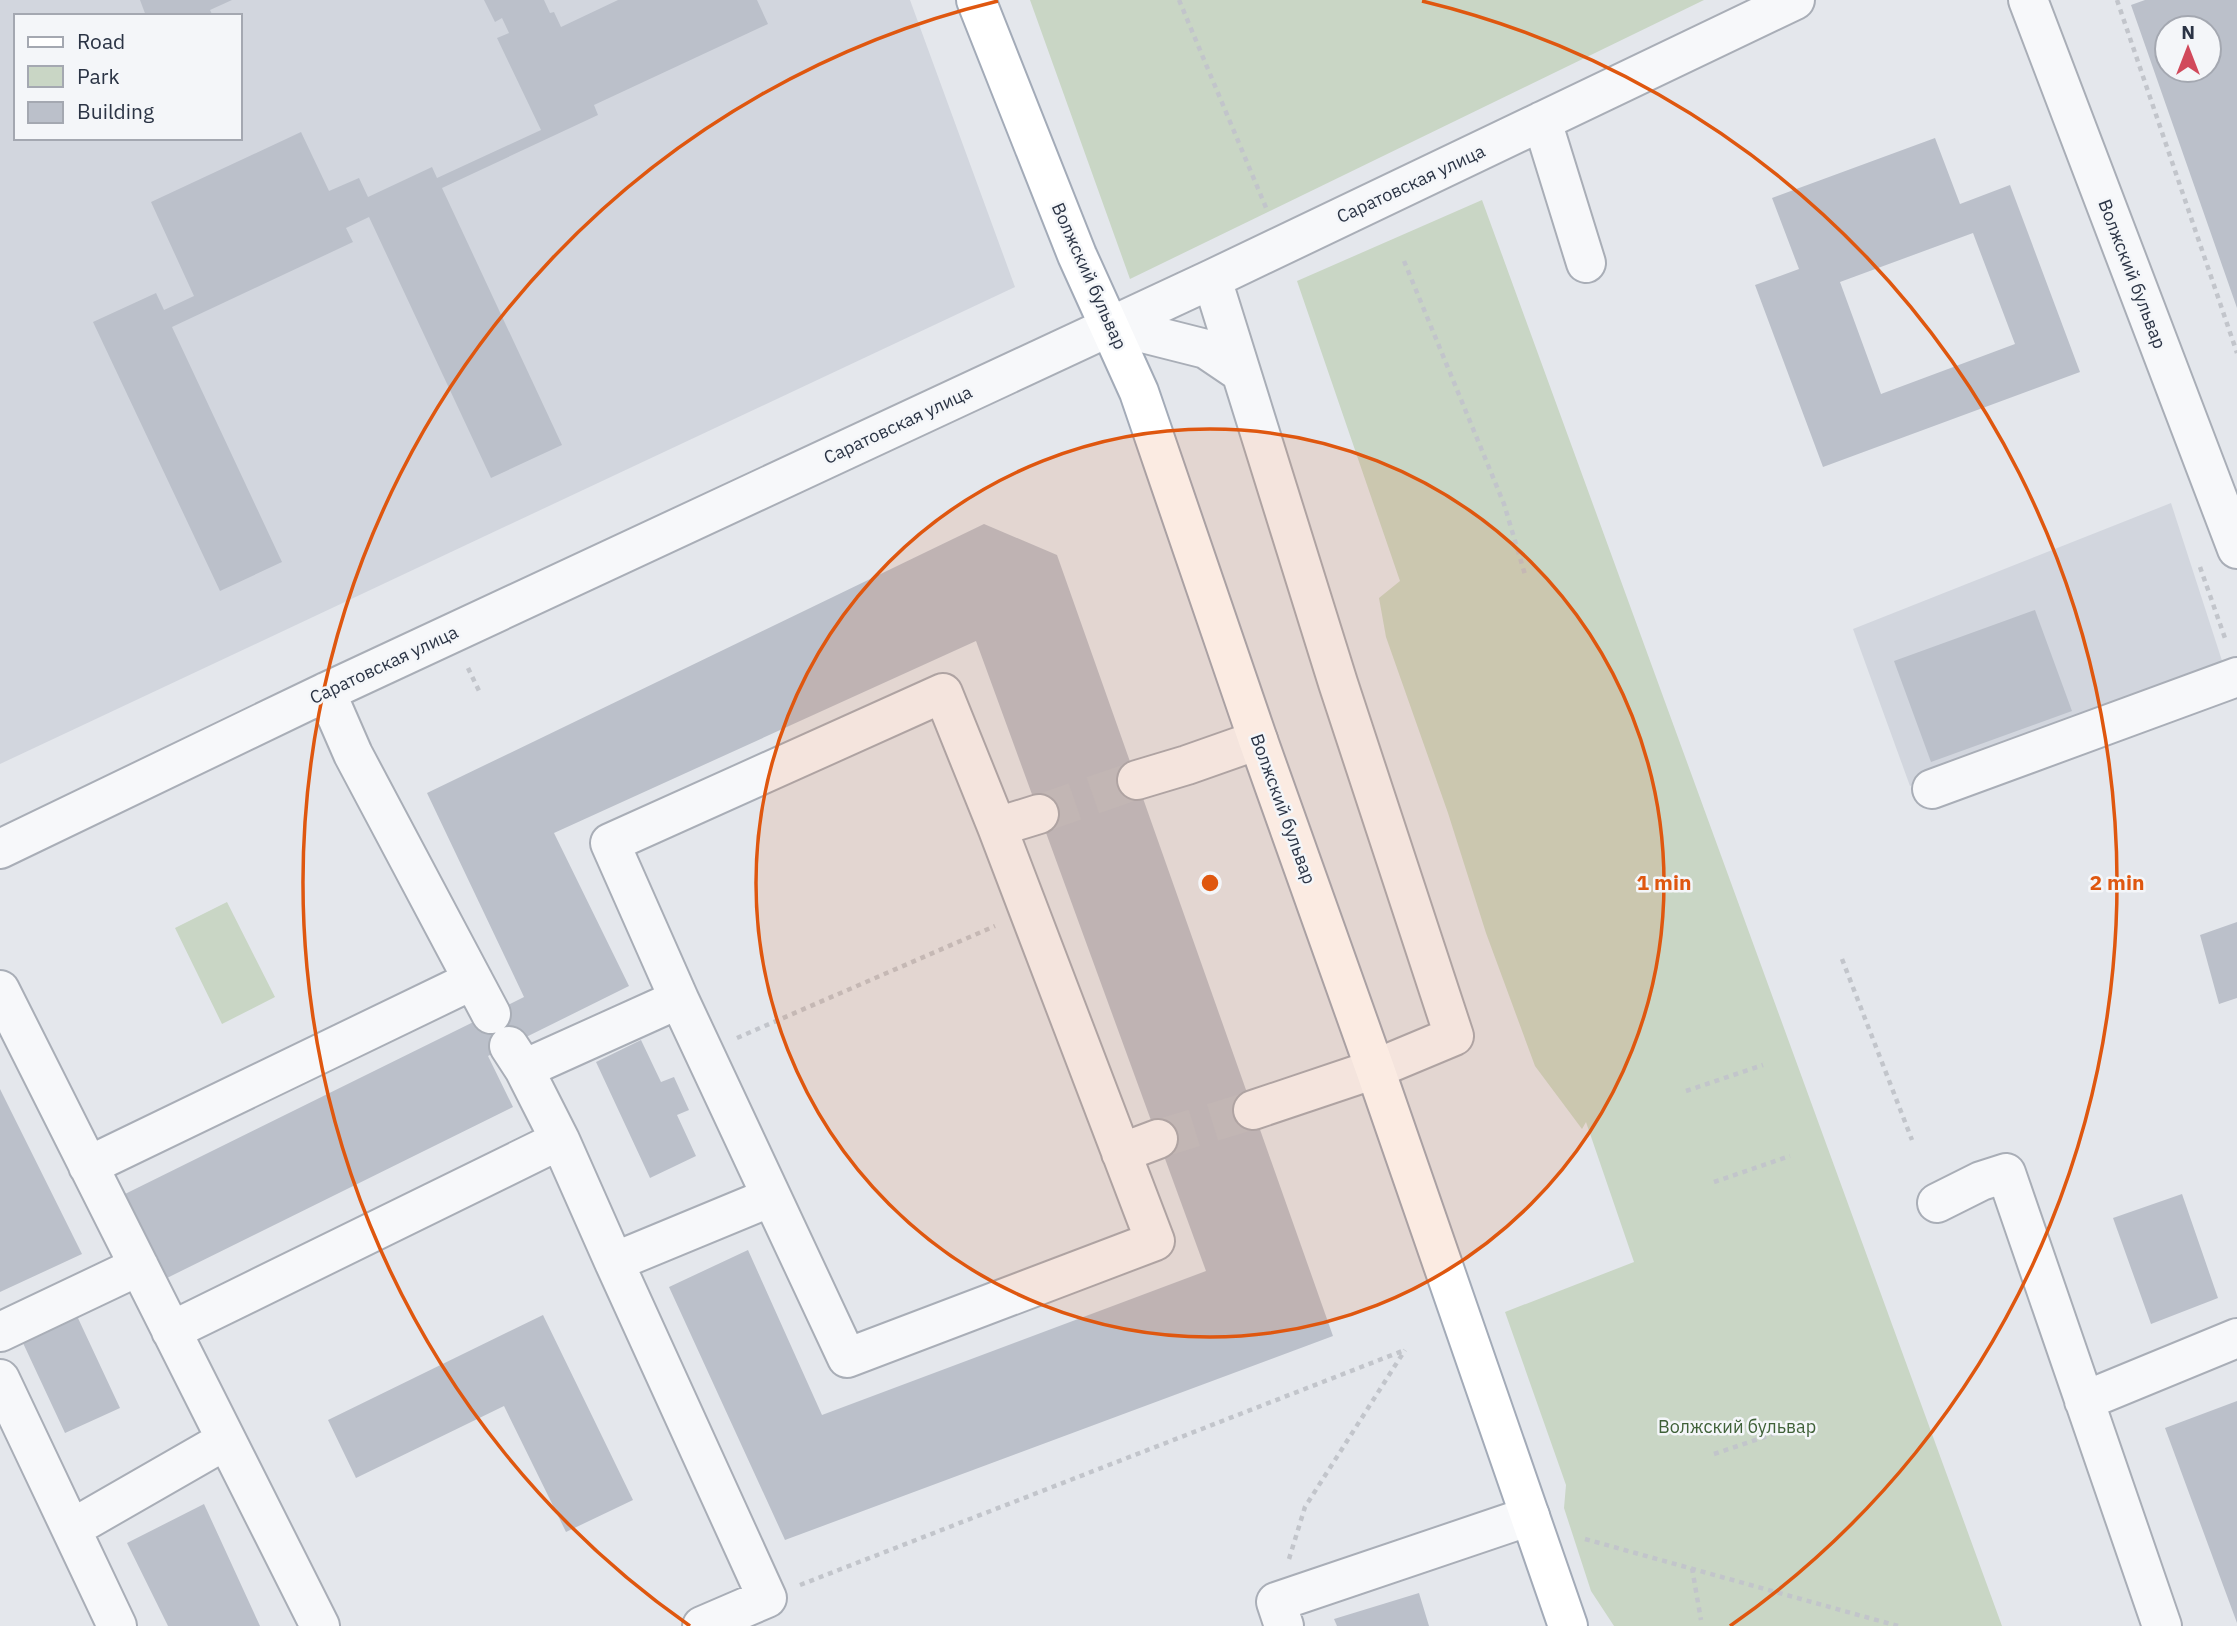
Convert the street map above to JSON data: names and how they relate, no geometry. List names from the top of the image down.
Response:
{
  "streets": {
    "main road": ["Волжский бульвар"],
    "street": ["Саратовская улица"]
  },
  "crossings": [
    ["Саратовская улица", "Волжский бульвар"]
  ],
  "parks": ["Волжский бульвар"],
  "legend": ["Road", "Park", "Building"],
  "north": "top",
  "rings": ["1 min", "2 min"]
}
